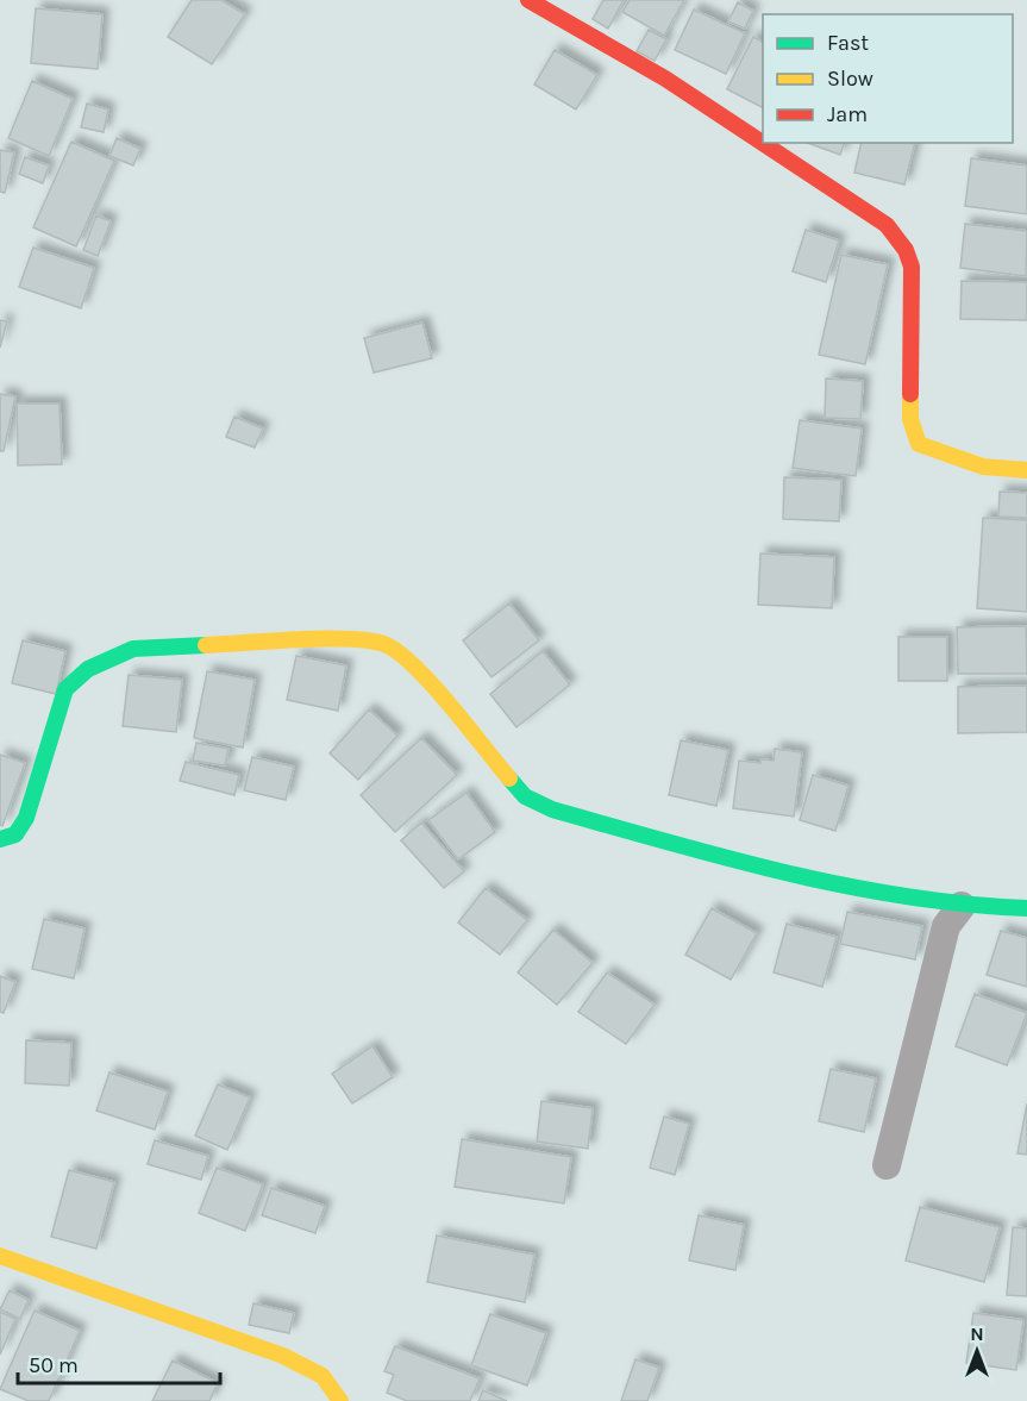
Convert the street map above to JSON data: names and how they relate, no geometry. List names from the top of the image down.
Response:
{
  "legend": ["Fast", "Slow", "Jam"],
  "scale_bar": "50 m",
  "north": "top"
}
